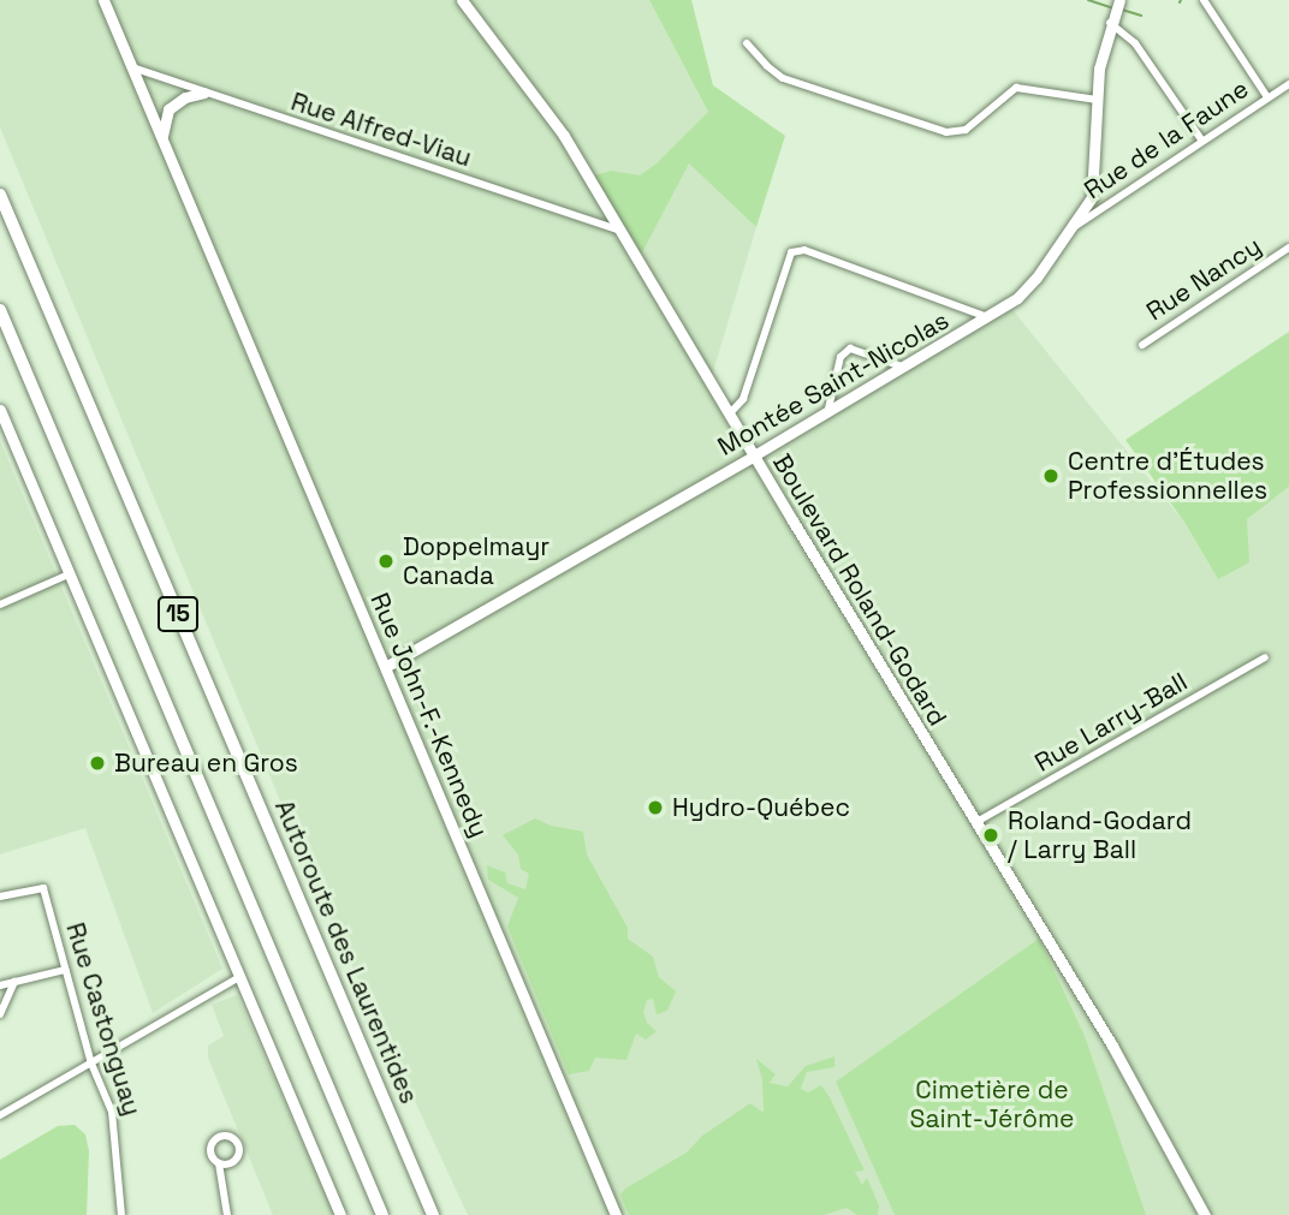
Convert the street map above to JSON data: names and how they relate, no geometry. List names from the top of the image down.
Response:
{
  "streets": {
    "highway": ["15", "Autoroute des Laurentides"],
    "street": [
      "Rue Alfred-Viau",
      "Rue de la Faune",
      "Rue Nancy",
      "Montée Saint-Nicolas",
      "Boulevard Roland-Godard",
      "Rue John-F.-Kennedy",
      "Rue Larry-Ball",
      "Rue Castonguay"
    ]
  },
  "crossings": [
    ["Rue Alfred-Viau", "Boulevard Roland-Godard"],
    ["Rue Alfred-Viau", "Rue John-F.-Kennedy"],
    ["Rue de la Faune", "Montée Saint-Nicolas"],
    ["Montée Saint-Nicolas", "Boulevard Roland-Godard"],
    ["Montée Saint-Nicolas", "Rue John-F.-Kennedy"],
    ["Boulevard Roland-Godard", "Rue Larry-Ball"]
  ],
  "parks": ["Cimetière de Saint-Jérôme"],
  "places": [
    "Centre d'Études Professionnelles",
    "Doppelmayr Canada",
    "Bureau en Gros",
    "Hydro-Québec",
    "Roland-Godard / Larry Ball"
  ]
}
